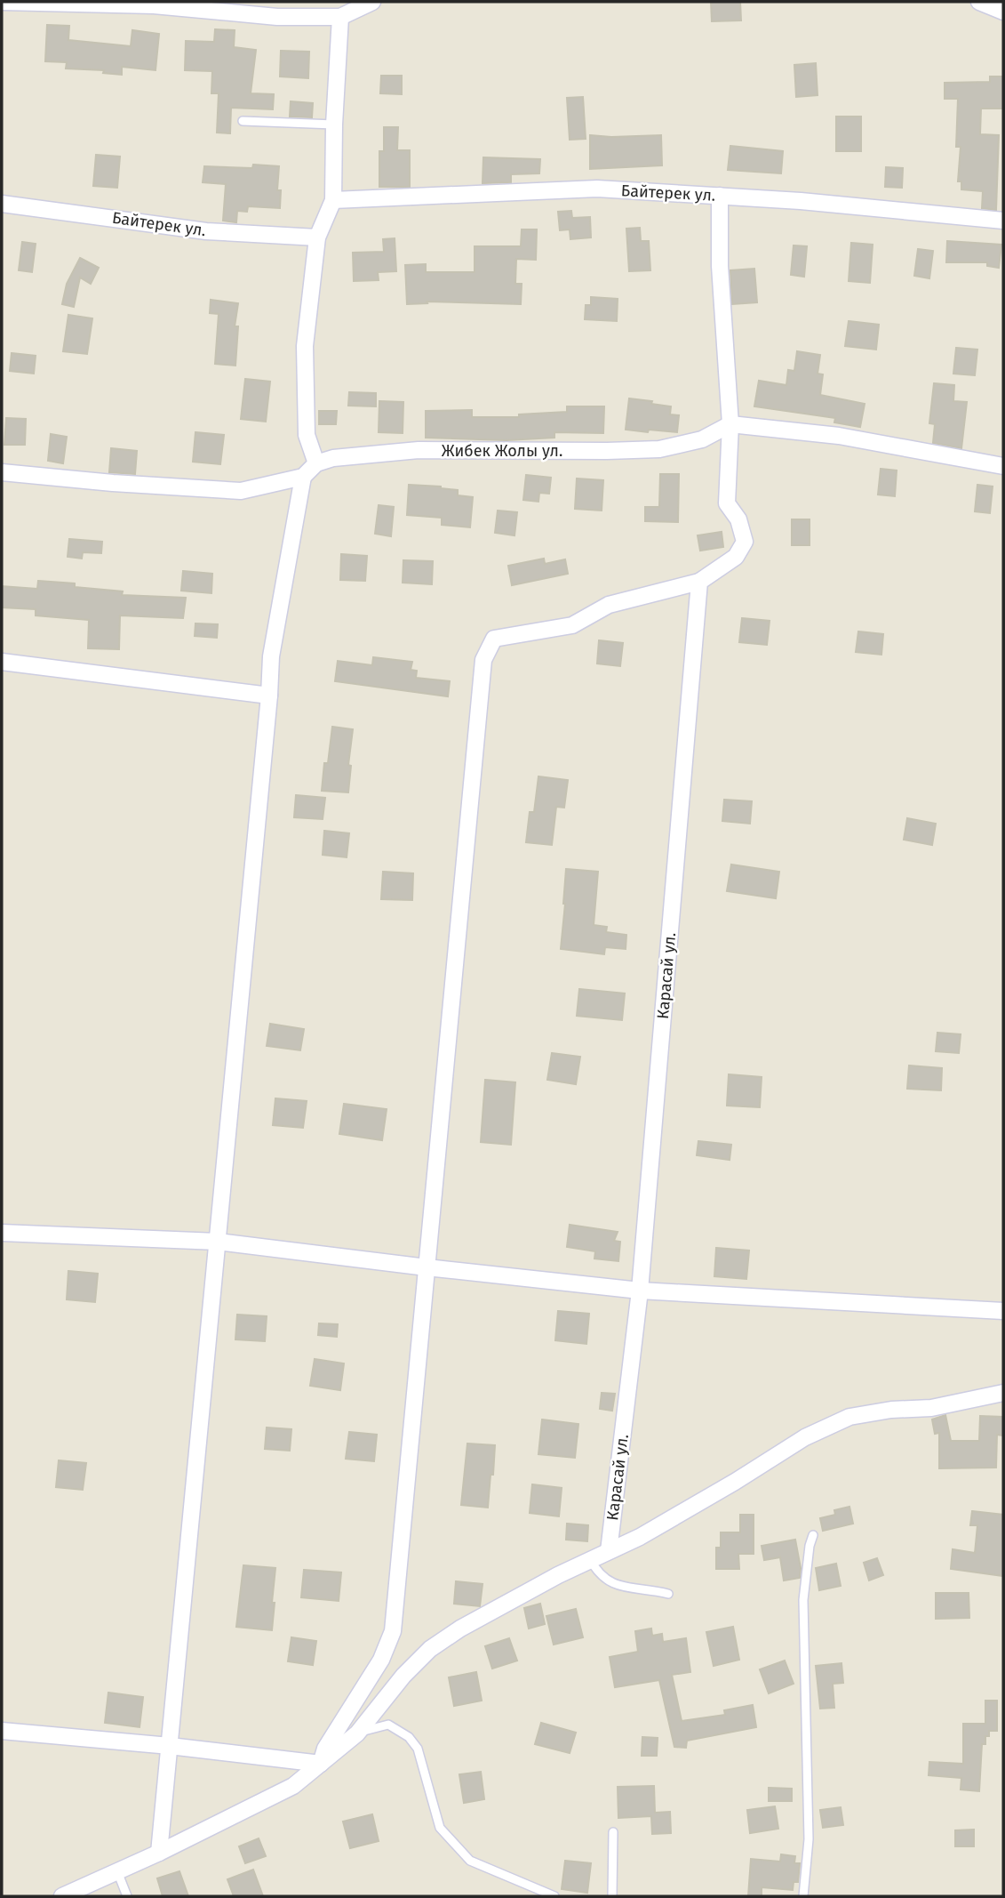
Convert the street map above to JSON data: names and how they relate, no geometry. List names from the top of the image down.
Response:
{
  "streets": {
    "street": ["Байтерек ул.", "Жибек Жолы ул.", "Карасай ул."]
  }
}
